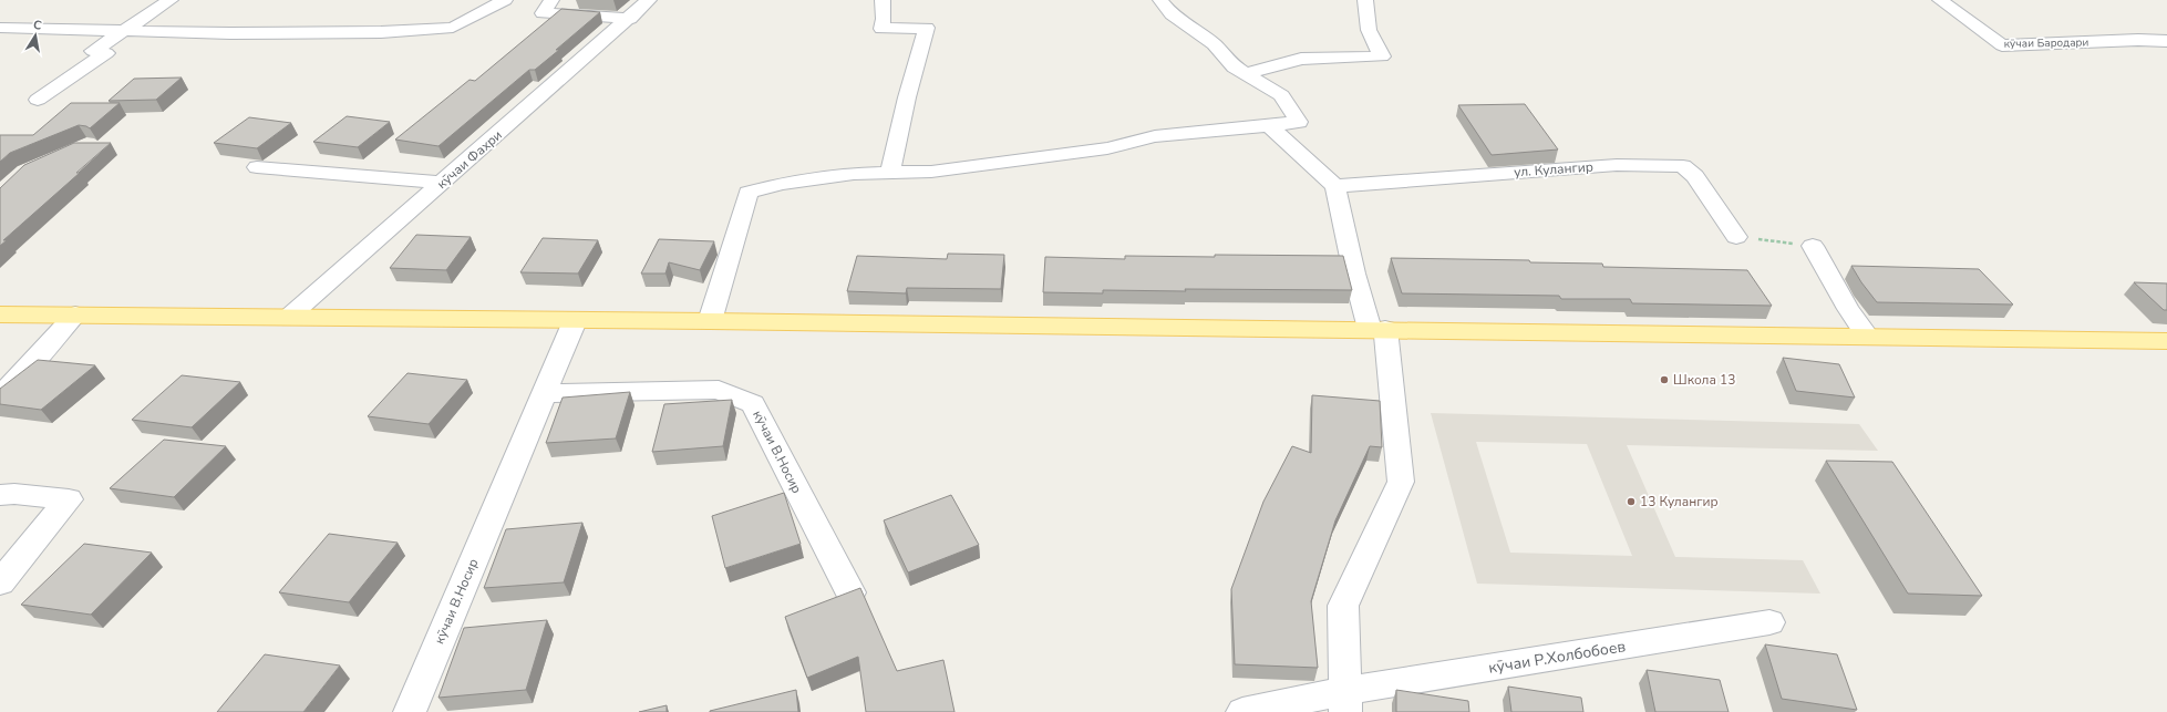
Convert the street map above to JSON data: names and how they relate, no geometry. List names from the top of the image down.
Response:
{
  "streets": {
    "street": [
      "кӯчаи Бародари",
      "кӯчаи Фахри",
      "ул. Кулангир",
      "кӯчаи В.Носир",
      "кӯчаи Р.Холбобоев"
    ]
  },
  "places": ["Школа 13", "13 Кулангир"],
  "north": "top"
}
